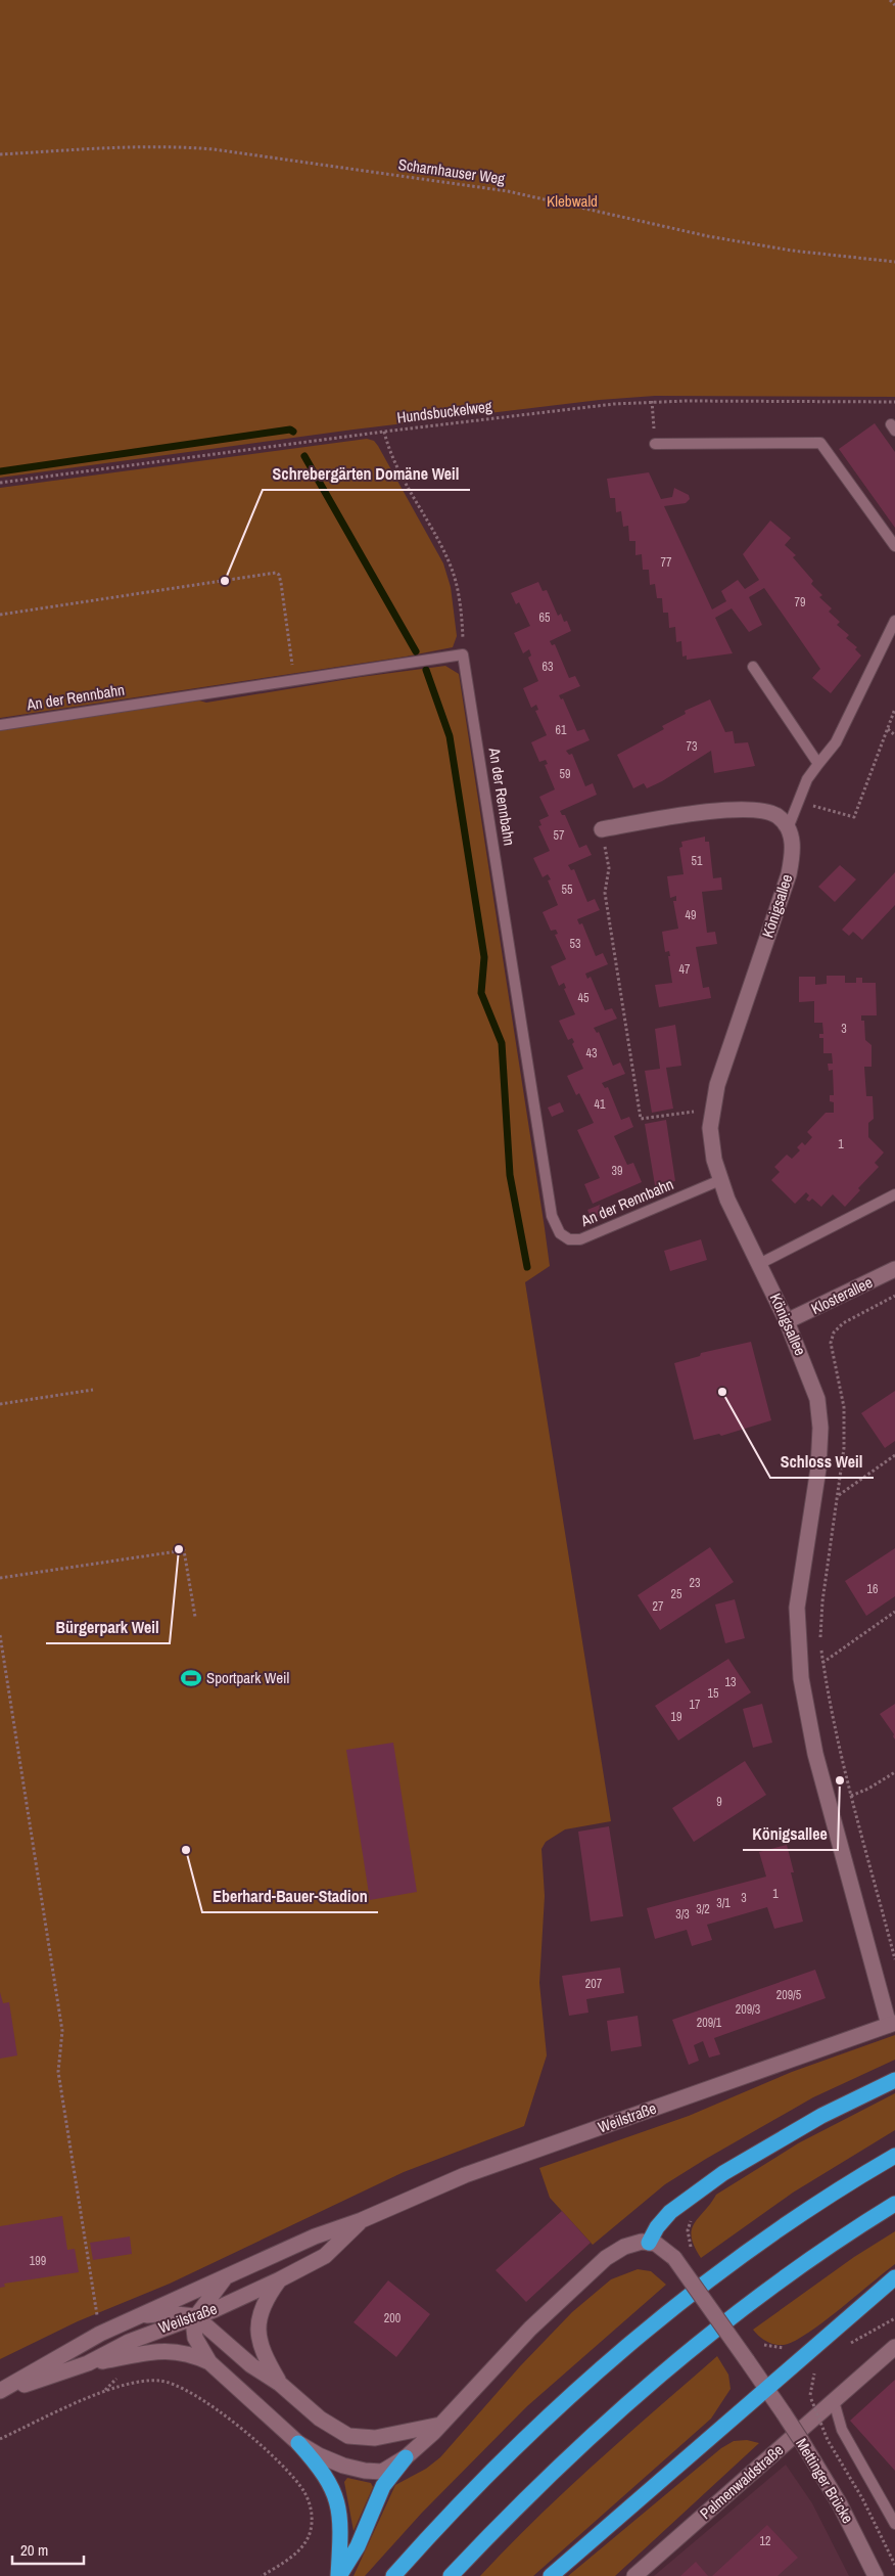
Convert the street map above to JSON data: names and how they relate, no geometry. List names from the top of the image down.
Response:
{
  "streets": {
    "street": [
      "Königsallee",
      "Klosterallee",
      "Weilstraße",
      "Mettinger Brücke",
      "Palmenwaldstraße"
    ],
    "lane": ["An der Rennbahn"],
    "path": ["Scharnhauser Weg", "Hundsbuckelweg"]
  },
  "crossings": [
    ["An der Rennbahn", "Königsallee"],
    ["Königsallee", "Klosterallee"],
    ["Königsallee", "Weilstraße"]
  ],
  "parks": ["Klebwald"],
  "places": {
    "other": [
      "Schrebergärten Domäne Weil",
      "Schloss Weil",
      "Bürgerpark Weil",
      "Königsallee",
      "Eberhard-Bauer-Stadion"
    ],
    "sports": ["Sportpark Weil"]
  },
  "house_numbers": [
    "77",
    "79",
    "65",
    "63",
    "61",
    "73",
    "59",
    "57",
    "51",
    "55",
    "49",
    "53",
    "47",
    "45",
    "3",
    "43",
    "41",
    "1",
    "39",
    "23",
    "16",
    "25",
    "27",
    "13",
    "15",
    "17",
    "19",
    "9",
    "1",
    "3",
    "3/1",
    "3/2",
    "3/3",
    "207",
    "209/5",
    "209/3",
    "209/1",
    "199",
    "200",
    "12"
  ],
  "scale_bar": "20 m"
}
